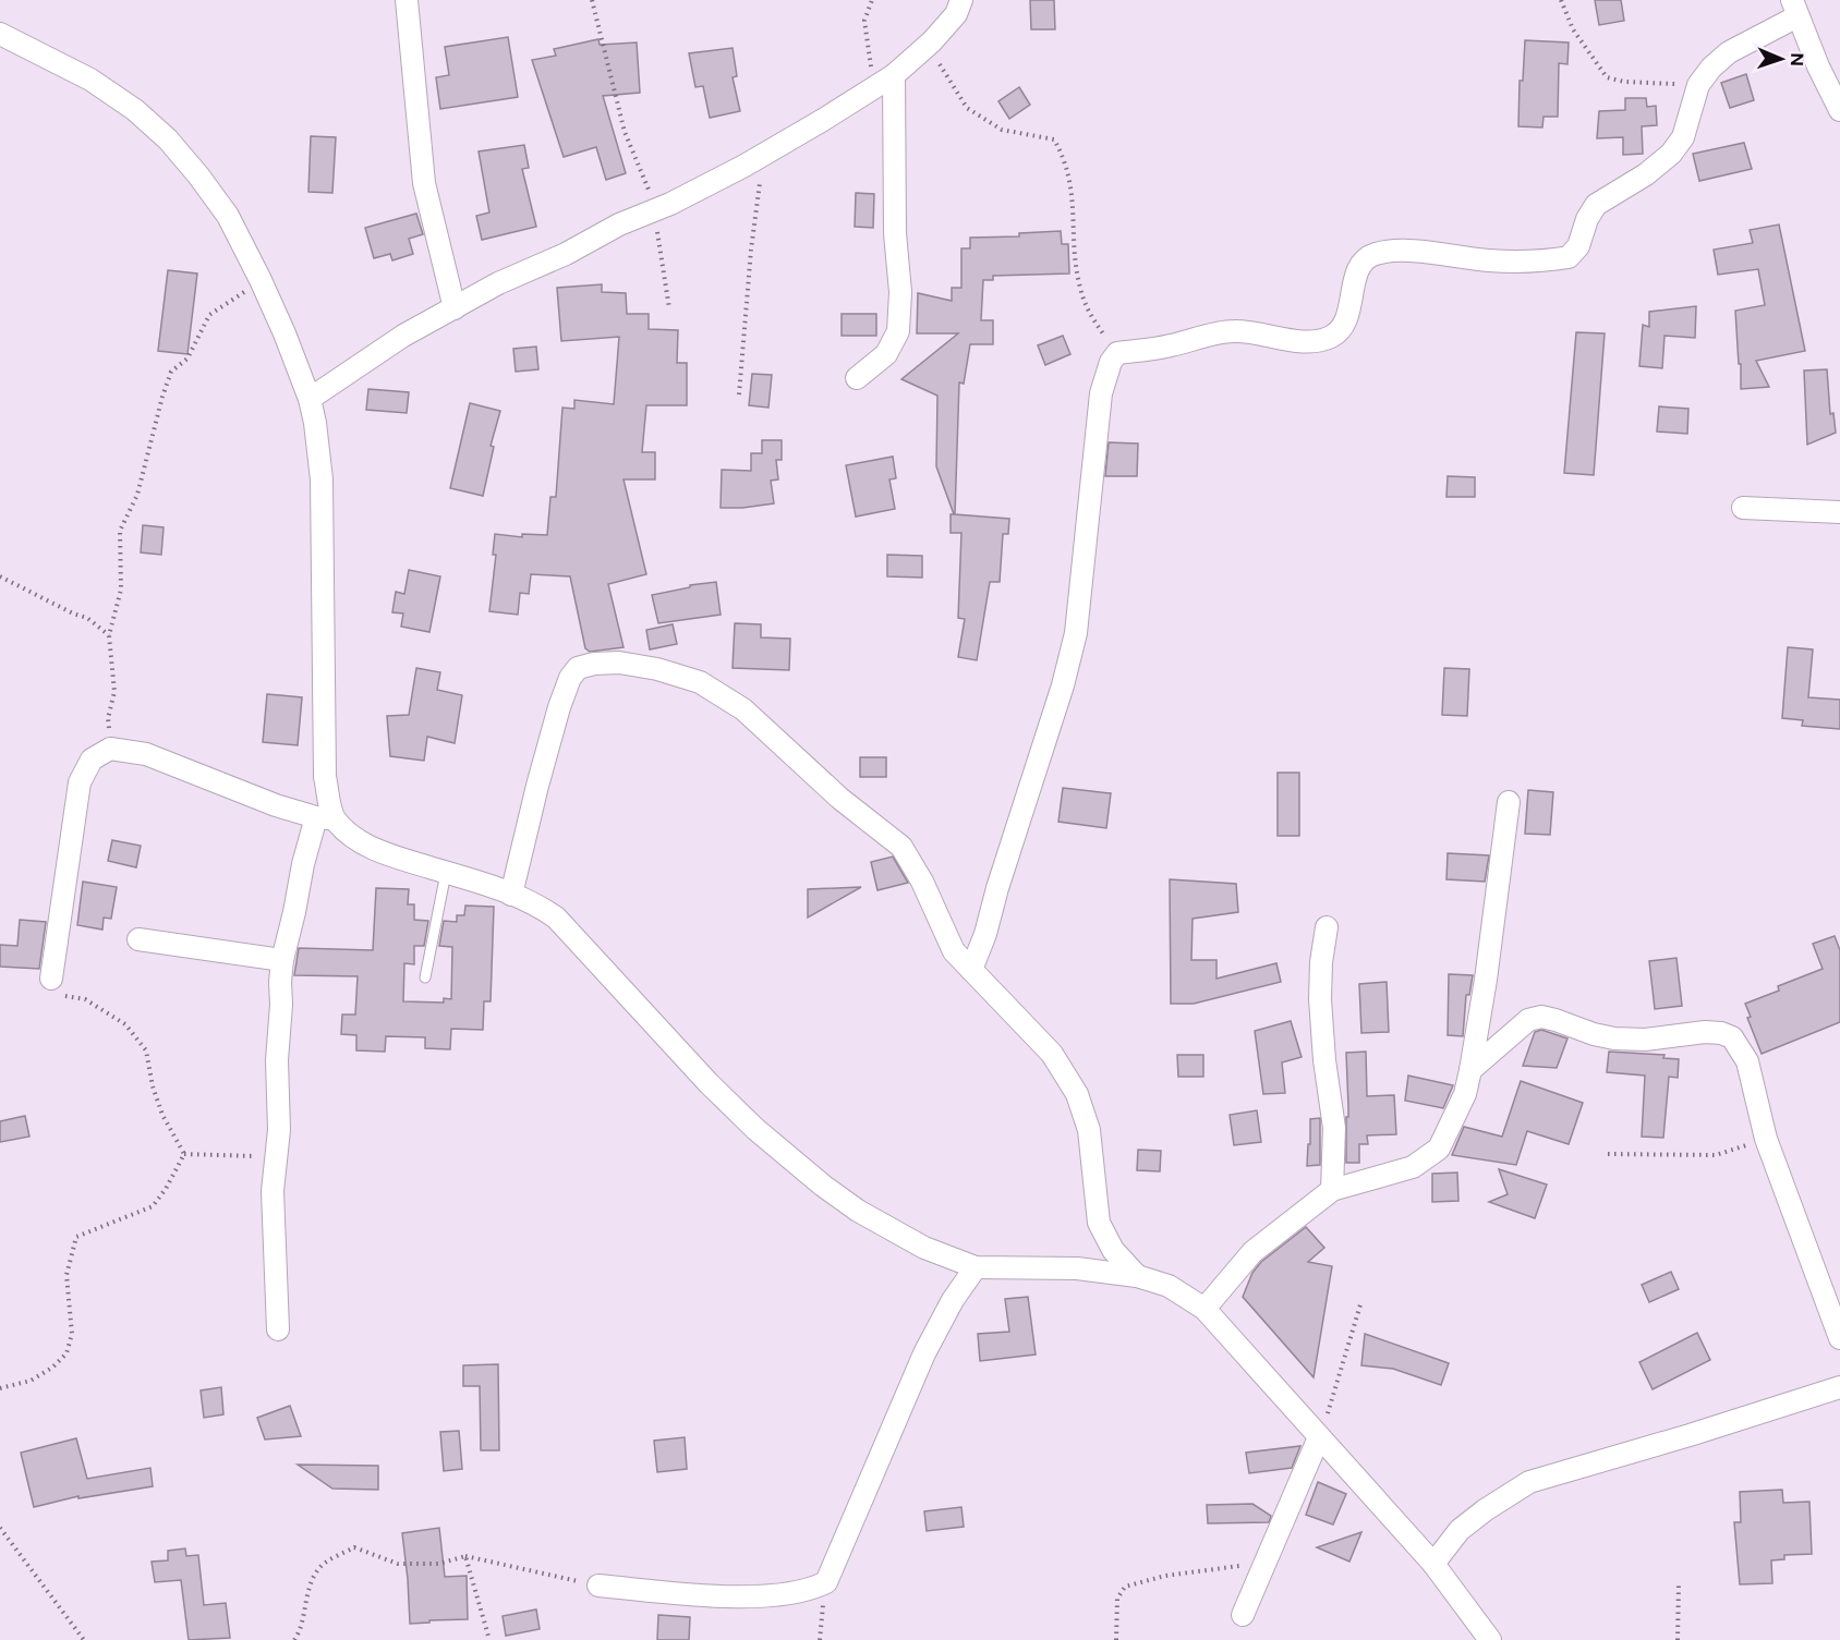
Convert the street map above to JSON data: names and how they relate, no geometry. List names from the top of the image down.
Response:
{
  "north": "right"
}
